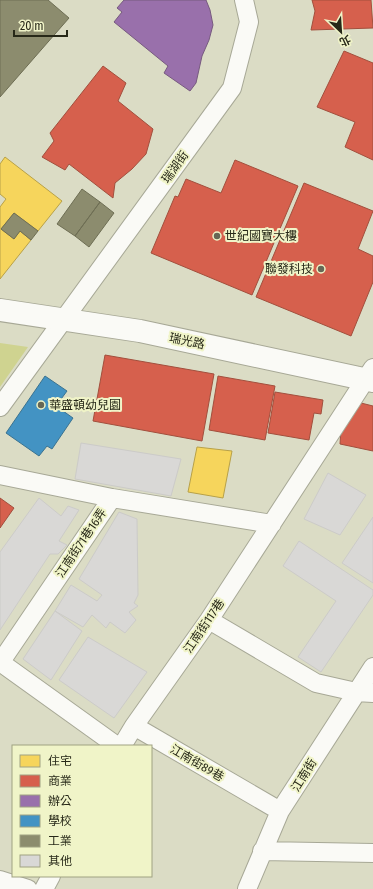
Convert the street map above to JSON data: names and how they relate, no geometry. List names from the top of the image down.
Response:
{
  "streets": {
    "street": [
      "瑞湖街",
      "瑞光路",
      "江南街71巷16弄",
      "江南街117巷",
      "江南街89巷",
      "江南街"
    ]
  },
  "crossings": [
    ["瑞湖街", "瑞光路"],
    ["瑞光路", "江南街117巷"],
    ["江南街71巷16弄", "江南街117巷"],
    ["江南街117巷", "江南街89巷"],
    ["江南街89巷", "江南街"]
  ],
  "places": ["世紀國寶大樓", "聯發科技", "華盛頓幼兒園"],
  "legend": [
    "住宅",
    "商業",
    "辦公",
    "學校",
    "工業",
    "其他"
  ],
  "scale_bar": "20 m",
  "north": "bottom right"
}
